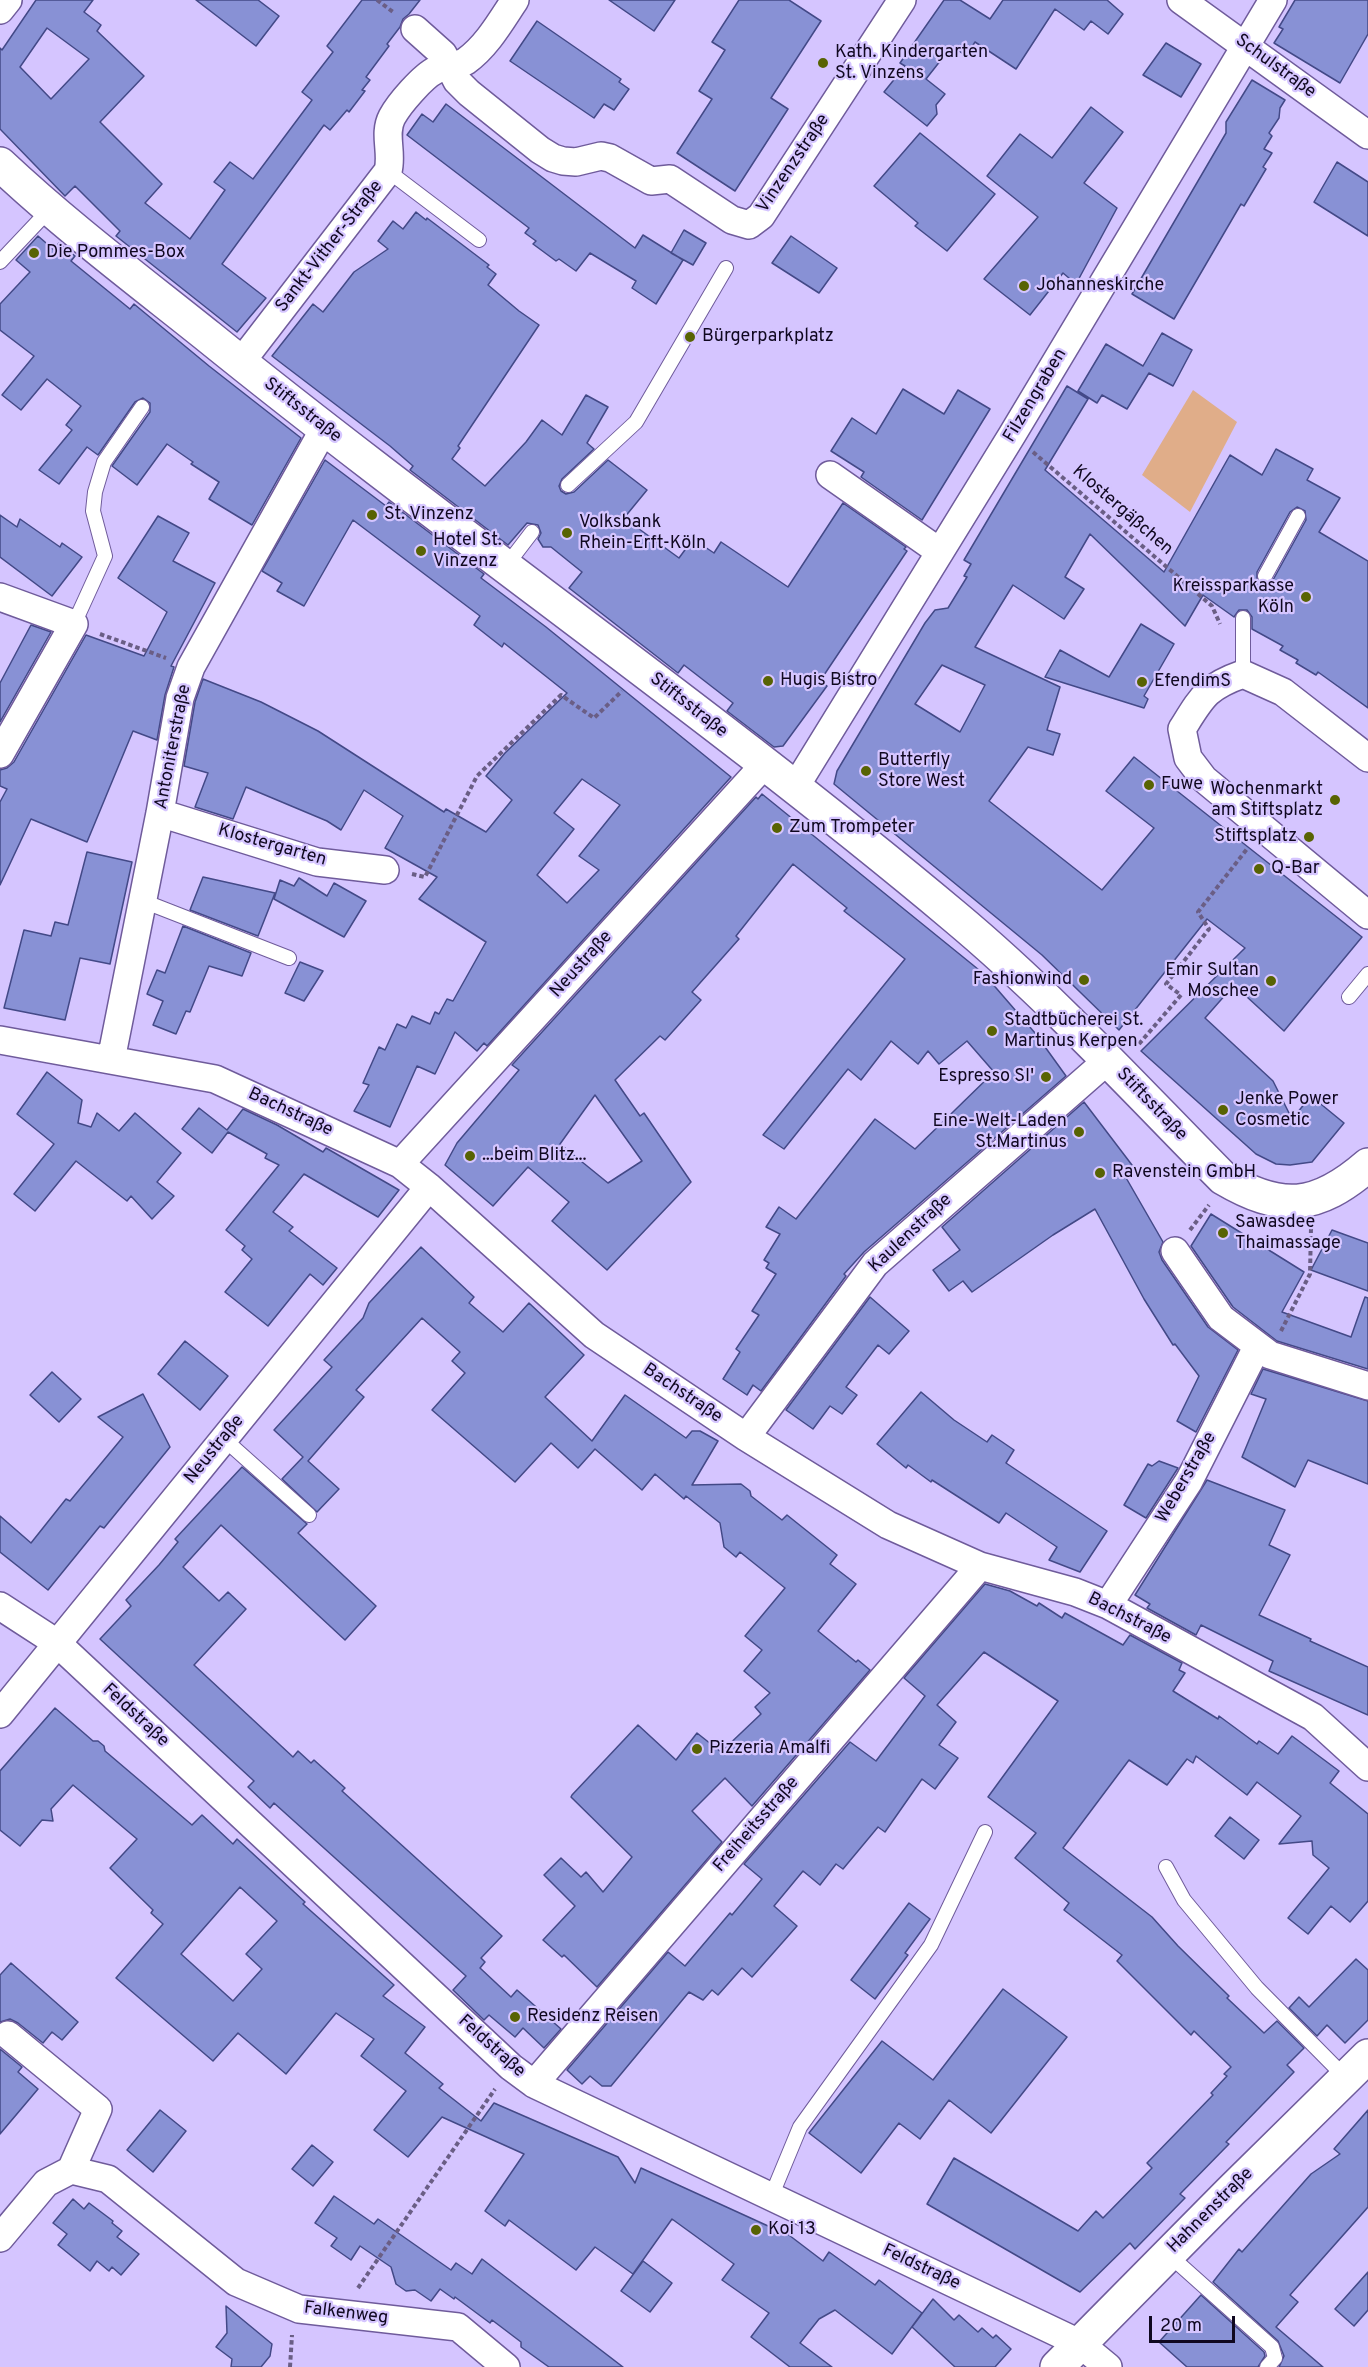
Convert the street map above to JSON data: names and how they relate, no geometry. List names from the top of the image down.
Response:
{
  "streets": {
    "street": [
      "Schulstraße",
      "Vinzenzstraße",
      "Sankt-Vither-Straße",
      "Filzengraben",
      "Stiftsstraße",
      "Antoniterstraße",
      "Klostergarten",
      "Neustraße",
      "Bachstraße",
      "Kaulenstraße",
      "Weberstraße",
      "Feldstraße",
      "Freiheitsstraße",
      "Hahnenstraße",
      "Falkenweg"
    ],
    "path": ["Klostergäßchen"]
  },
  "crossings": [
    ["Schulstraße", "Filzengraben"],
    ["Vinzenzstraße", "Sankt-Vither-Straße"],
    ["Sankt-Vither-Straße", "Stiftsstraße"],
    ["Filzengraben", "Stiftsstraße"],
    ["Filzengraben", "Klostergäßchen"],
    ["Stiftsstraße", "Antoniterstraße"],
    ["Stiftsstraße", "Neustraße"],
    ["Stiftsstraße", "Kaulenstraße"],
    ["Antoniterstraße", "Klostergarten"],
    ["Antoniterstraße", "Bachstraße"],
    ["Neustraße", "Bachstraße"],
    ["Neustraße", "Feldstraße"],
    ["Bachstraße", "Kaulenstraße"],
    ["Bachstraße", "Weberstraße"],
    ["Bachstraße", "Freiheitsstraße"],
    ["Feldstraße", "Freiheitsstraße"],
    ["Feldstraße", "Hahnenstraße"]
  ],
  "places": [
    "Kath. Kindergarten St. Vinzens",
    "Die Pommes-Box",
    "Johanneskirche",
    "Bürgerparkplatz",
    "St. Vinzenz",
    "Volksbank Rhein-Erft-Köln",
    "Hotel St. Vinzenz",
    "Kreissparkasse Köln",
    "Hugis Bistro",
    "EfendimS",
    "Butterfly Store West",
    "Fuwe",
    "Wochenmarkt am Stiftsplatz",
    "Zum Trompeter",
    "Stiftsplatz",
    "Q-Bar",
    "Fashionwind",
    "Emir Sultan Moschee",
    "Stadtbücherei St. Martinus Kerpen",
    "Espresso SI'",
    "Jenke Power Cosmetic",
    "Eine-Welt-Laden St.Martinus",
    "...beim Blitz...",
    "Ravenstein GmbH",
    "Sawasdee Thaimassage",
    "Pizzeria Amalfi",
    "Residenz Reisen",
    "Koi 13"
  ],
  "scale_bar": "20 m"
}
